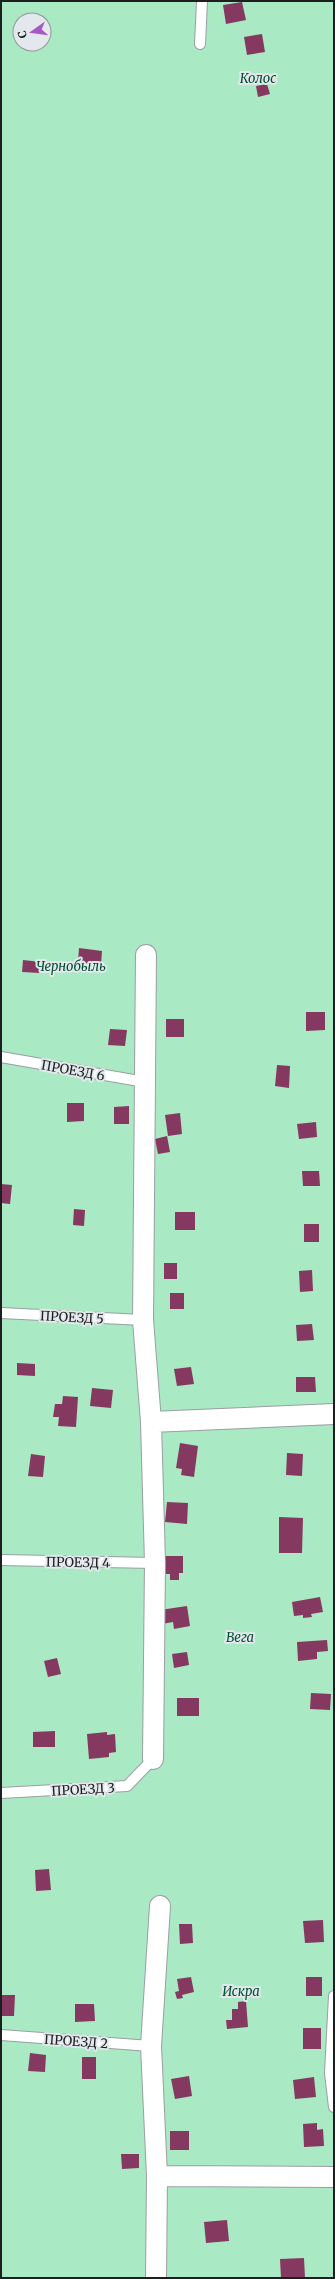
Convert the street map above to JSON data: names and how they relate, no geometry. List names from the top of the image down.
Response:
{
  "streets": {
    "lane": [
      "ПРОЕЗД 6",
      "ПРОЕЗД 5",
      "ПРОЕЗД 4",
      "ПРОЕЗД 3",
      "ПРОЕЗД 2"
    ]
  },
  "parks": [
    "Колос",
    "Чернобыль",
    "Вега",
    "Искра"
  ],
  "north": "left"
}
